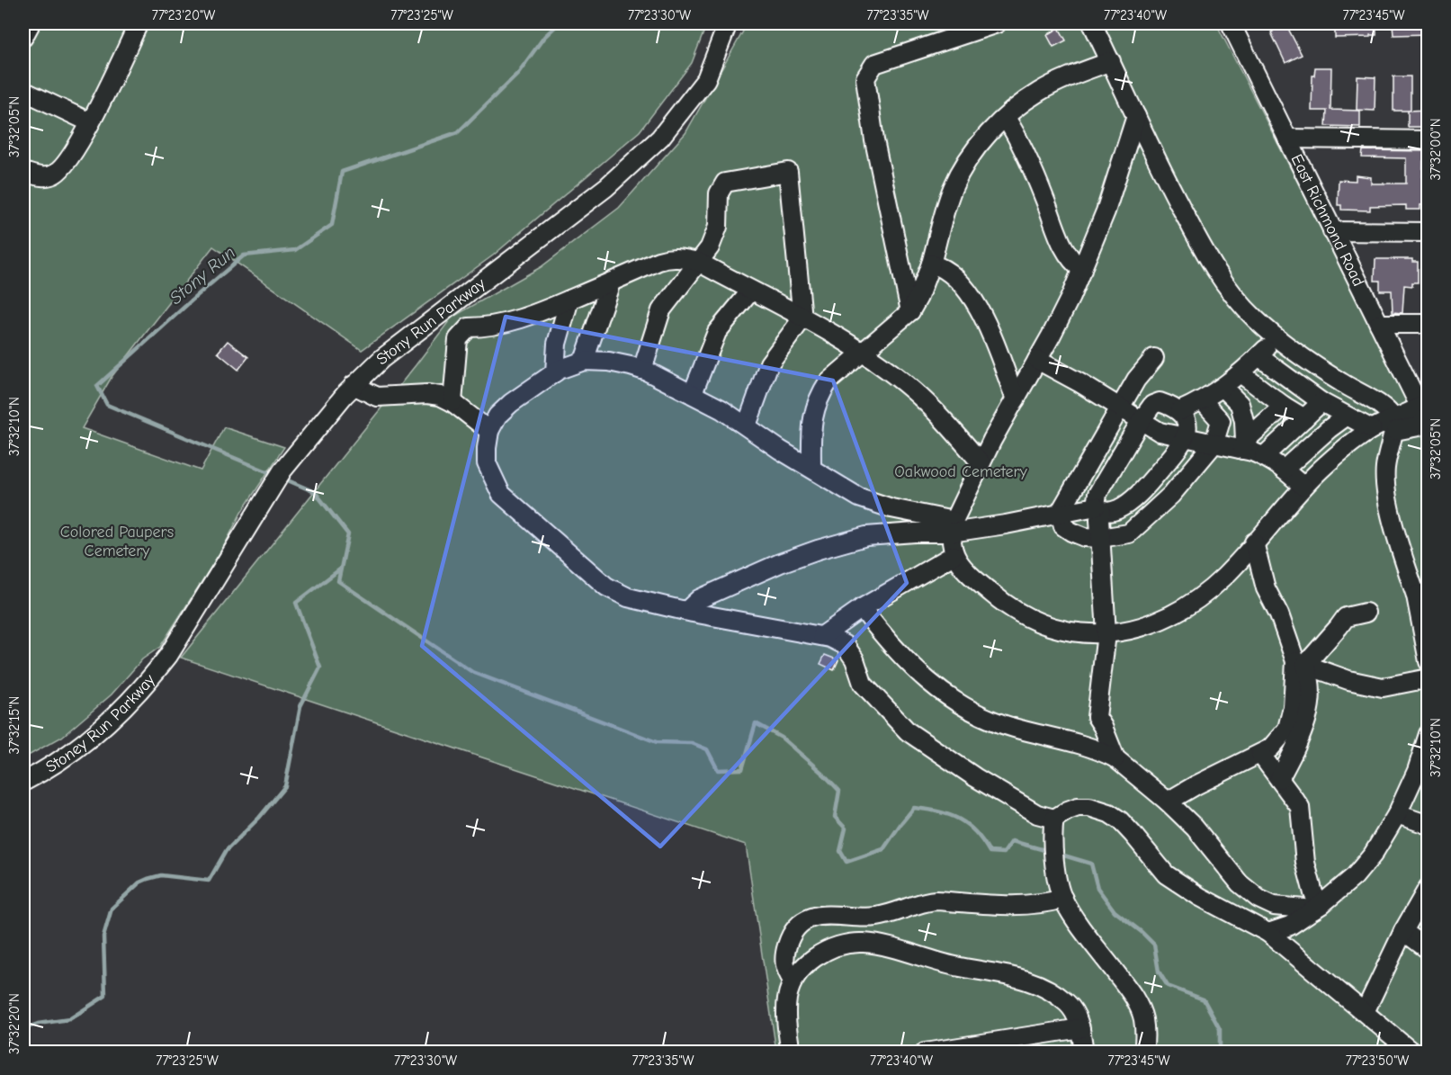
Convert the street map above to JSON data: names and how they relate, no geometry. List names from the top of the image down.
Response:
{
  "streets": {
    "street": ["East Richmond Road", "Stony Run Parkway", "Stoney Run Parkway"]
  },
  "crossings": [
    ["Stony Run Parkway", "Stoney Run Parkway"]
  ],
  "water": ["Stony Run"],
  "parks": ["Oakwood Cemetery", "Colored Paupers Cemetery"],
  "coordinates": [
    "77°23'20\"W",
    "77°23'25\"W",
    "77°23'30\"W",
    "77°23'35\"W",
    "77°23'40\"W",
    "77°23'45\"W",
    "37°32'05\"N",
    "37°32'00\"N",
    "37°32'10\"N",
    "37°32'15\"N",
    "37°32'20\"N",
    "77°23'50\"W"
  ]
}
